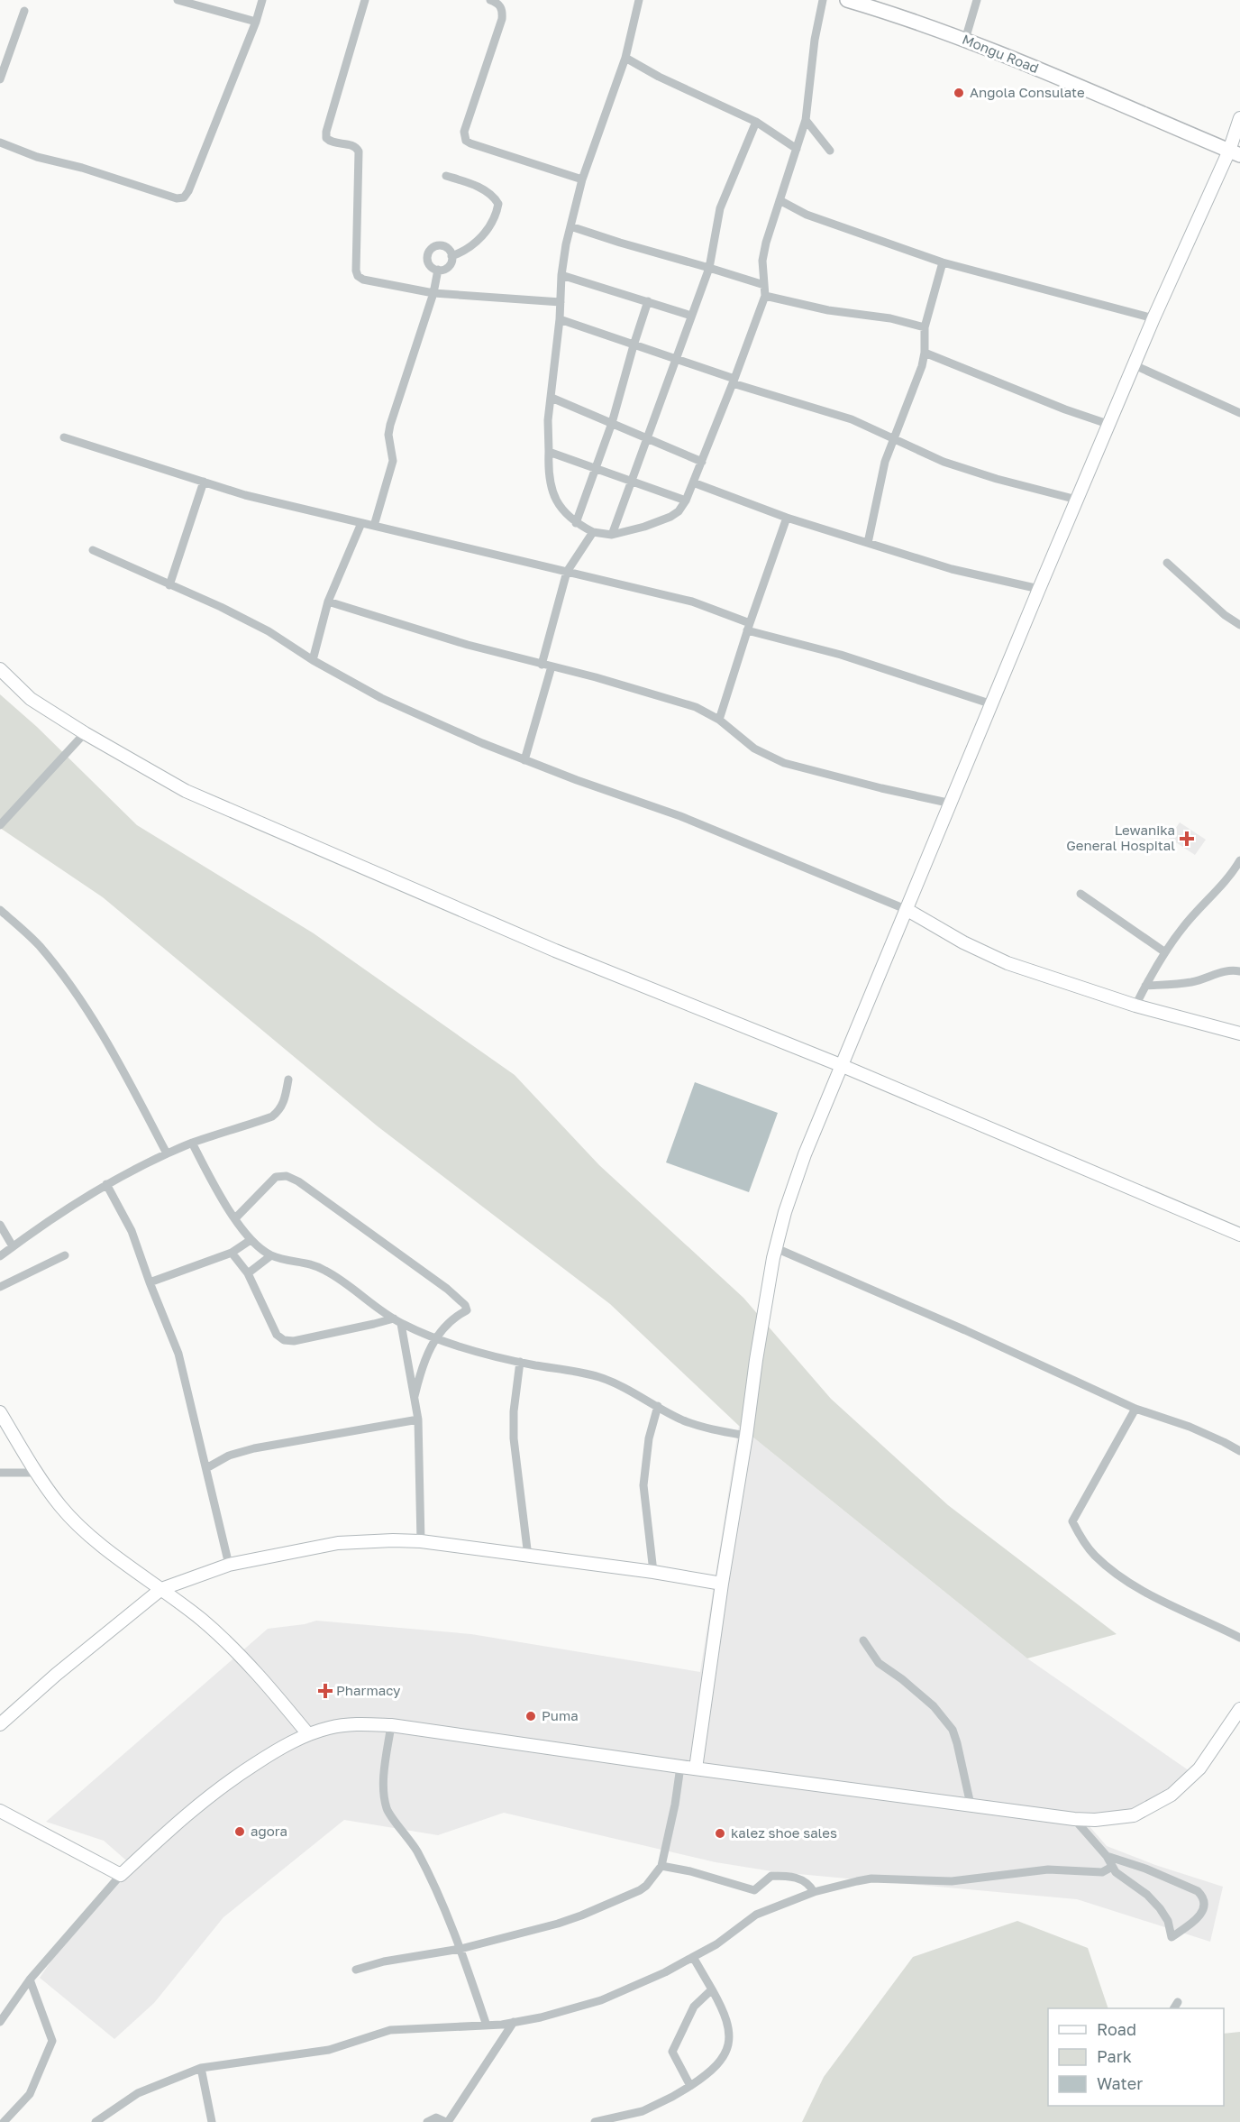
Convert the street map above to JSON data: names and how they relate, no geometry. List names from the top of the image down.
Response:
{
  "streets": {
    "main road": ["Mongu Road"]
  },
  "places": {
    "other": [
      "Angola Consulate",
      "Puma",
      "agora",
      "kalez shoe sales"
    ],
    "health": ["Lewanika General Hospital", "Pharmacy"]
  },
  "legend": ["Road", "Park", "Water"]
}
